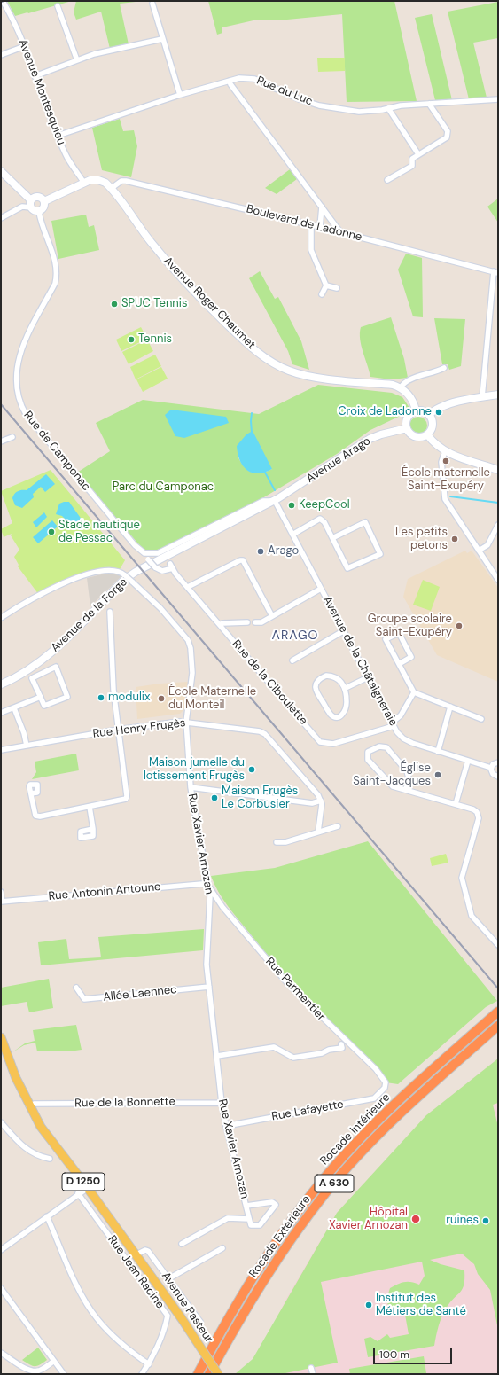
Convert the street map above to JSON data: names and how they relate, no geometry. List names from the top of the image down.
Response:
{
  "streets": {
    "highway": ["Rocade Intérieure", "A 630", "Rocade Extérieure"],
    "main road": [
      "Avenue Roger Chaumet",
      "Avenue Arago",
      "Avenue de la Forge",
      "D 1250",
      "Avenue Pasteur"
    ],
    "street": [
      "Rue du Luc",
      "Avenue Montesquieu",
      "Boulevard de Ladonne",
      "Rue de Camponac",
      "Avenue de la Châtaigneraie",
      "Rue de la Ciboulette",
      "Rue Henry Frugès",
      "Rue Xavier Arnozan",
      "Rue Antonin Antoune",
      "Rue Parmentier",
      "Allée Laennec",
      "Rue de la Bonnette",
      "Rue Lafayette",
      "Rue Jean Racine"
    ]
  },
  "crossings": [
    ["Rue du Luc", "Avenue Montesquieu"],
    ["Avenue Montesquieu", "Avenue Roger Chaumet"],
    ["Boulevard de Ladonne", "Avenue Roger Chaumet"],
    ["Avenue Roger Chaumet", "Rue de Camponac"],
    ["Rue de Camponac", "Rue de la Ciboulette"],
    ["Avenue Arago", "Avenue de la Forge"],
    ["Avenue Arago", "Avenue de la Châtaigneraie"],
    ["Avenue de la Forge", "Avenue de la Châtaigneraie"],
    ["Avenue de la Châtaigneraie", "Rue de la Ciboulette"],
    ["Rue Henry Frugès", "Rue Xavier Arnozan"],
    ["Rue Xavier Arnozan", "Rue Antonin Antoune"],
    ["Rue Xavier Arnozan", "Rue Parmentier"],
    ["Rue Xavier Arnozan", "Allée Laennec"],
    ["Rue Xavier Arnozan", "Rue de la Bonnette"],
    ["Rue Xavier Arnozan", "Rue Lafayette"],
    ["Rue Antonin Antoune", "Rue Parmentier"],
    ["Rue Parmentier", "Rue Lafayette"],
    ["Rue de la Bonnette", "Avenue Pasteur"]
  ],
  "districts": ["ARAGO"],
  "parks": ["Parc du Camponac"],
  "places": [
    "SPUC Tennis",
    "Tennis",
    "Croix de Ladonne",
    "École maternelle Saint-Exupéry",
    "KeepCool",
    "Stade nautique de Pessac",
    "Les petits petons",
    "Arago",
    "Groupe scolaire Saint-Exupéry",
    "modulix",
    "École Maternelle du Monteil",
    "Maison jumelle du lotissement Frugès",
    "Église Saint-Jacques",
    "Maison Frugès Le Corbusier",
    "Hôpital Xavier Arnozan",
    "ruines",
    "Institut des Métiers de Santé"
  ],
  "scale_bar": "100 m"
}
